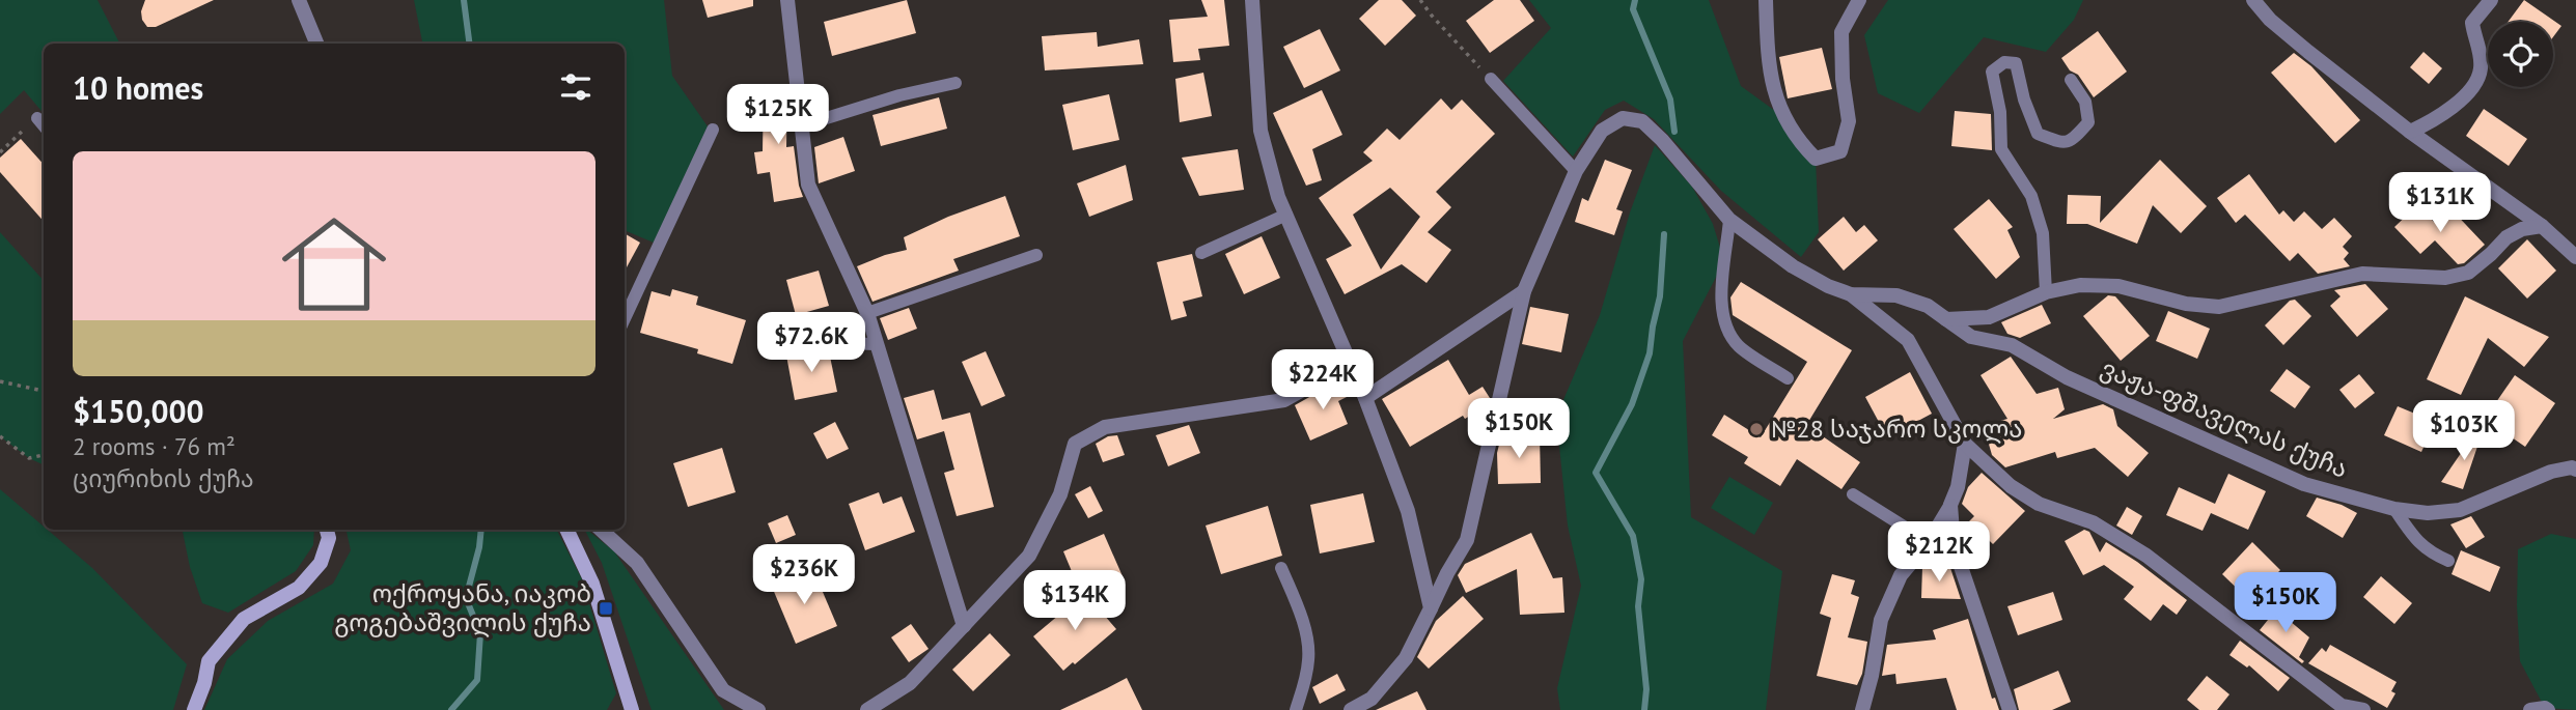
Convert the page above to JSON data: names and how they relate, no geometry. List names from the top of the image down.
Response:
{
  "streets": {
    "street": ["ვაჟა-ფშაველას ქუჩა"]
  },
  "places": {
    "other": ["№28 საჯარო სკოლა"],
    "transit": ["ოქროყანა, იაკობ გოგებაშვილის ქუჩა"]
  },
  "page": {
    "heading": "10 homes",
    "price": [
      "$125K",
      "$131K",
      "$72.6K",
      "$224K",
      "$150K",
      "$103K",
      "$212K",
      "$236K",
      "$134K",
      "$150K"
    ],
    "list": [
      {
        "name": "$150,000",
        "note": "2 rooms · 76 m² · ციურიხის ქუჩა"
      }
    ]
  }
}
